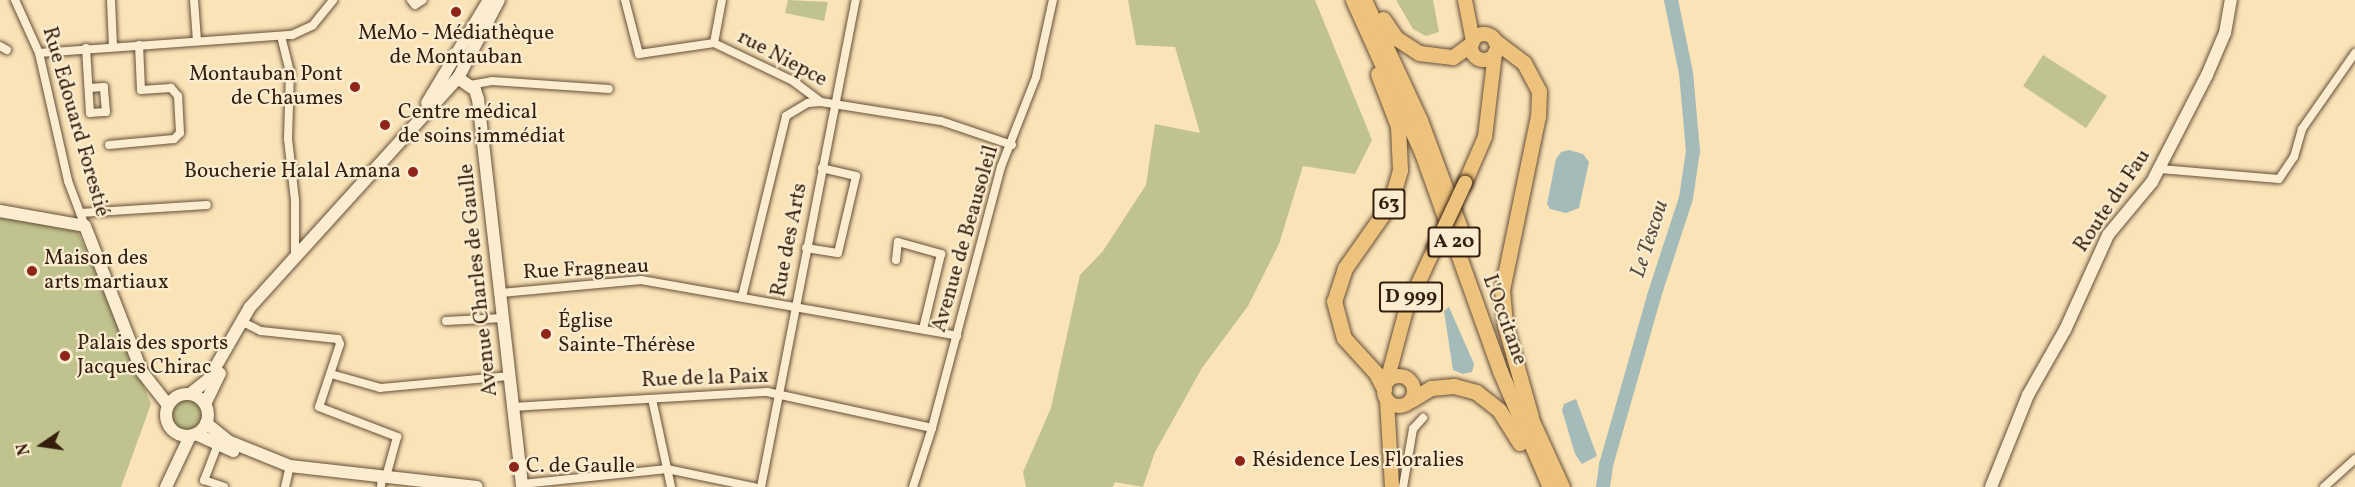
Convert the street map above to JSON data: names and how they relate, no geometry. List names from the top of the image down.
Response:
{
  "streets": {
    "highway": ["63", "A 20", "L'Occitane"],
    "main road": ["D 999"],
    "street": [
      "rue Niepce",
      "Rue Edouard Forestié",
      "Route du Fau",
      "Avenue de Beausoleil",
      "Rue des Arts",
      "Rue Fragneau",
      "Avenue Charles de Gaulle",
      "Rue de la Paix"
    ]
  },
  "crossings": [
    ["rue Niepce", "Avenue de Beausoleil"],
    ["rue Niepce", "Rue des Arts"],
    ["63", "D 999"],
    ["Avenue de Beausoleil", "Rue Fragneau"],
    ["Avenue de Beausoleil", "Rue de la Paix"],
    ["Rue des Arts", "Rue Fragneau"],
    ["Rue des Arts", "Rue de la Paix"],
    ["Rue Fragneau", "Avenue Charles de Gaulle"],
    ["Avenue Charles de Gaulle", "Rue de la Paix"]
  ],
  "water": ["Le Tescou"],
  "places": [
    "MeMo - Médiathèque de Montauban",
    "Montauban Pont de Chaumes",
    "Centre médical de soins immédiat",
    "Boucherie Halal Amana",
    "Maison des arts martiaux",
    "Église Sainte-Thérèse",
    "Palais des sports Jacques Chirac",
    "Résidence Les Floralies",
    "C. de Gaulle"
  ],
  "north": "left"
}
